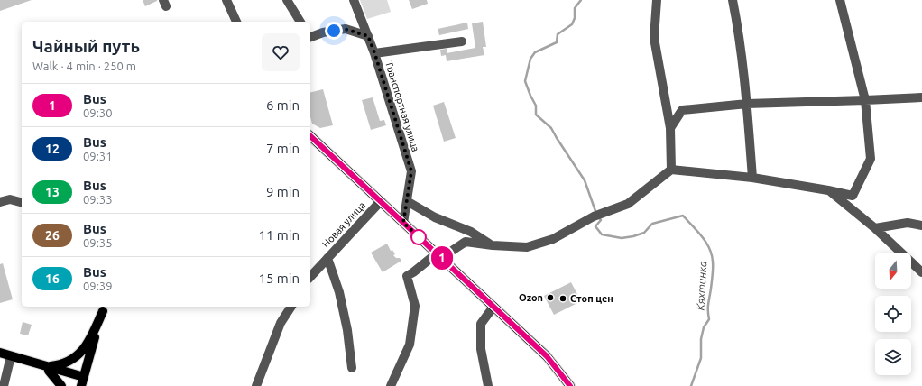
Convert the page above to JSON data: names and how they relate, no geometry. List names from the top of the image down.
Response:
{
  "streets": {
    "street": ["Транспортная улица", "Новая улица"]
  },
  "water": ["Кяхтинка"],
  "places": ["Ozon", "Стоп цен"],
  "lines": ["bus line 1"],
  "north": "bottom",
  "page": {
    "on_map": "1",
    "heading": ["Чайный путь", "Walk · 4 min · 250 m"],
    "list": [
      {
        "mark": "1",
        "name": "Bus",
        "note": "09:30",
        "value": "6 min"
      },
      {
        "mark": "12",
        "name": "Bus",
        "note": "09:31",
        "value": "7 min"
      },
      {
        "mark": "13",
        "name": "Bus",
        "note": "09:33",
        "value": "9 min"
      },
      {
        "mark": "26",
        "name": "Bus",
        "note": "09:35",
        "value": "11 min"
      },
      {
        "mark": "16",
        "name": "Bus",
        "note": "09:39",
        "value": "15 min"
      }
    ]
  }
}
